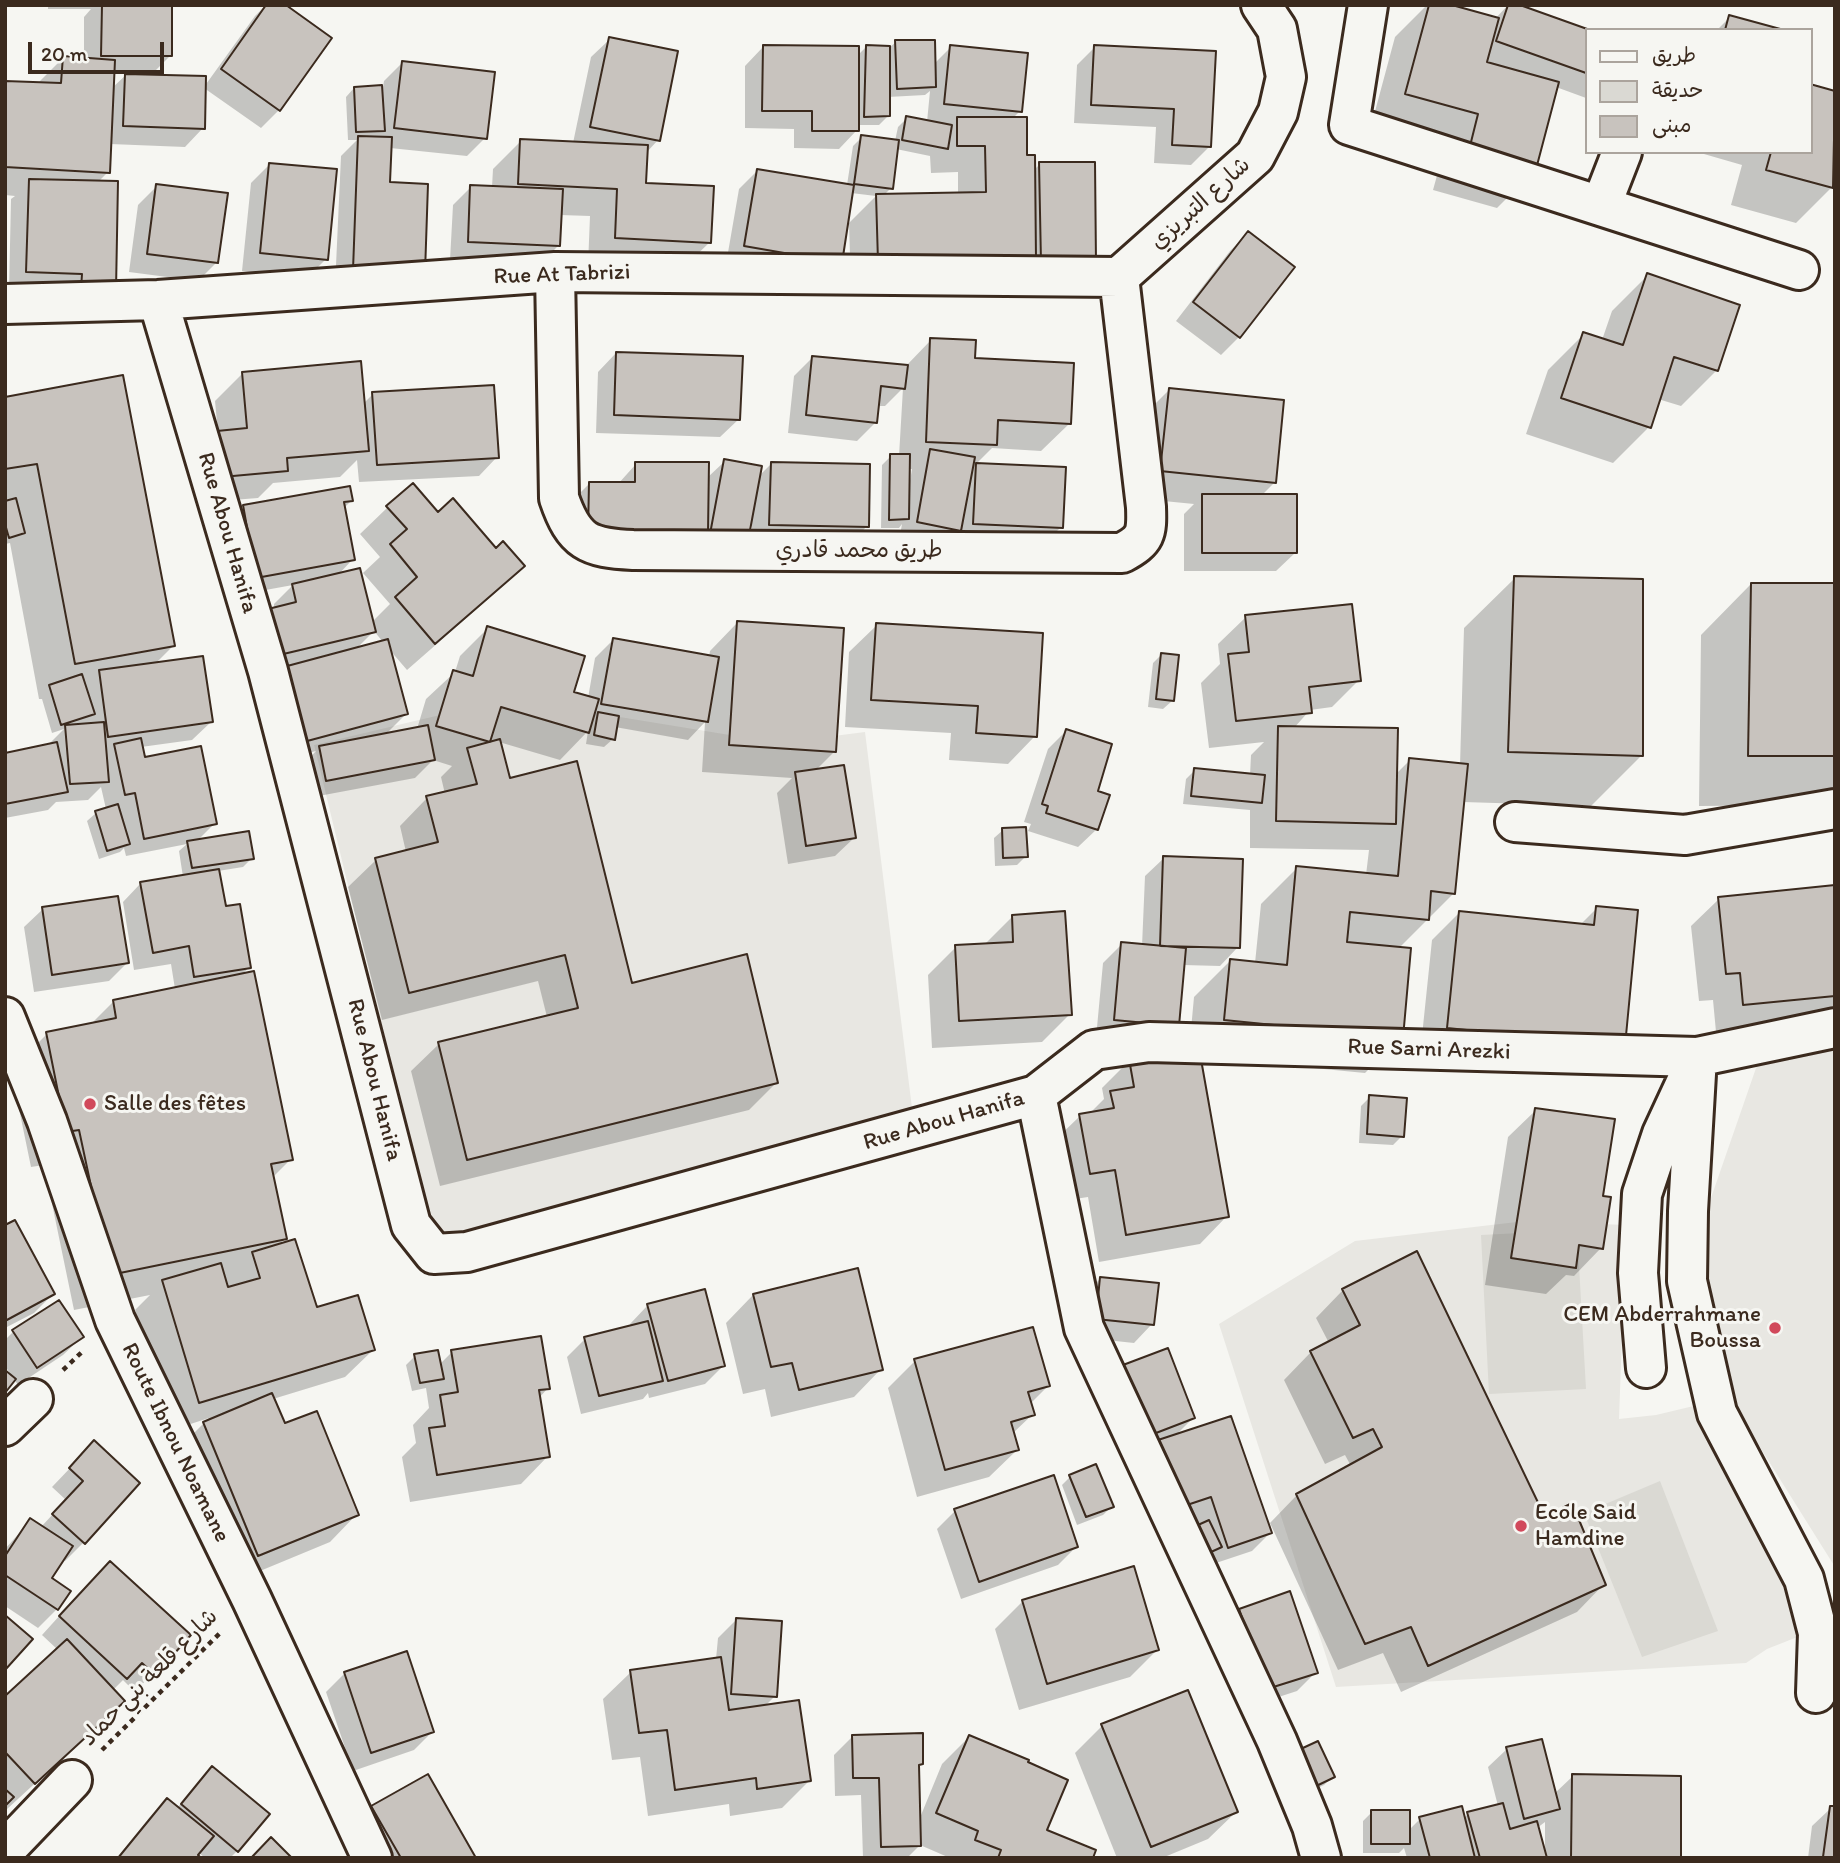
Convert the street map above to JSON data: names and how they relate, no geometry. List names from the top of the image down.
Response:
{
  "streets": {
    "street": [
      "شارع التبريزي",
      "Rue At Tabrizi",
      "Rue Abou Hanifa",
      "طريق محمد قادري",
      "Rue Sarni Arezki",
      "Route Ibnou Noamane"
    ],
    "path": ["شارع قلعة بني حماد"]
  },
  "crossings": [
    ["شارع التبريزي", "Rue At Tabrizi"],
    ["شارع التبريزي", "طريق محمد قادري"],
    ["Rue At Tabrizi", "Rue Abou Hanifa"],
    ["Rue At Tabrizi", "طريق محمد قادري"],
    ["Rue Abou Hanifa", "Rue Sarni Arezki"],
    ["Route Ibnou Noamane", "شارع قلعة بني حماد"]
  ],
  "places": ["Salle des fêtes", "CEM Abderrahmane Boussa", "Ecole Said Hamdine"],
  "legend": ["طريق", "حديقة", "مبنى"],
  "scale_bar": "20 m"
}
